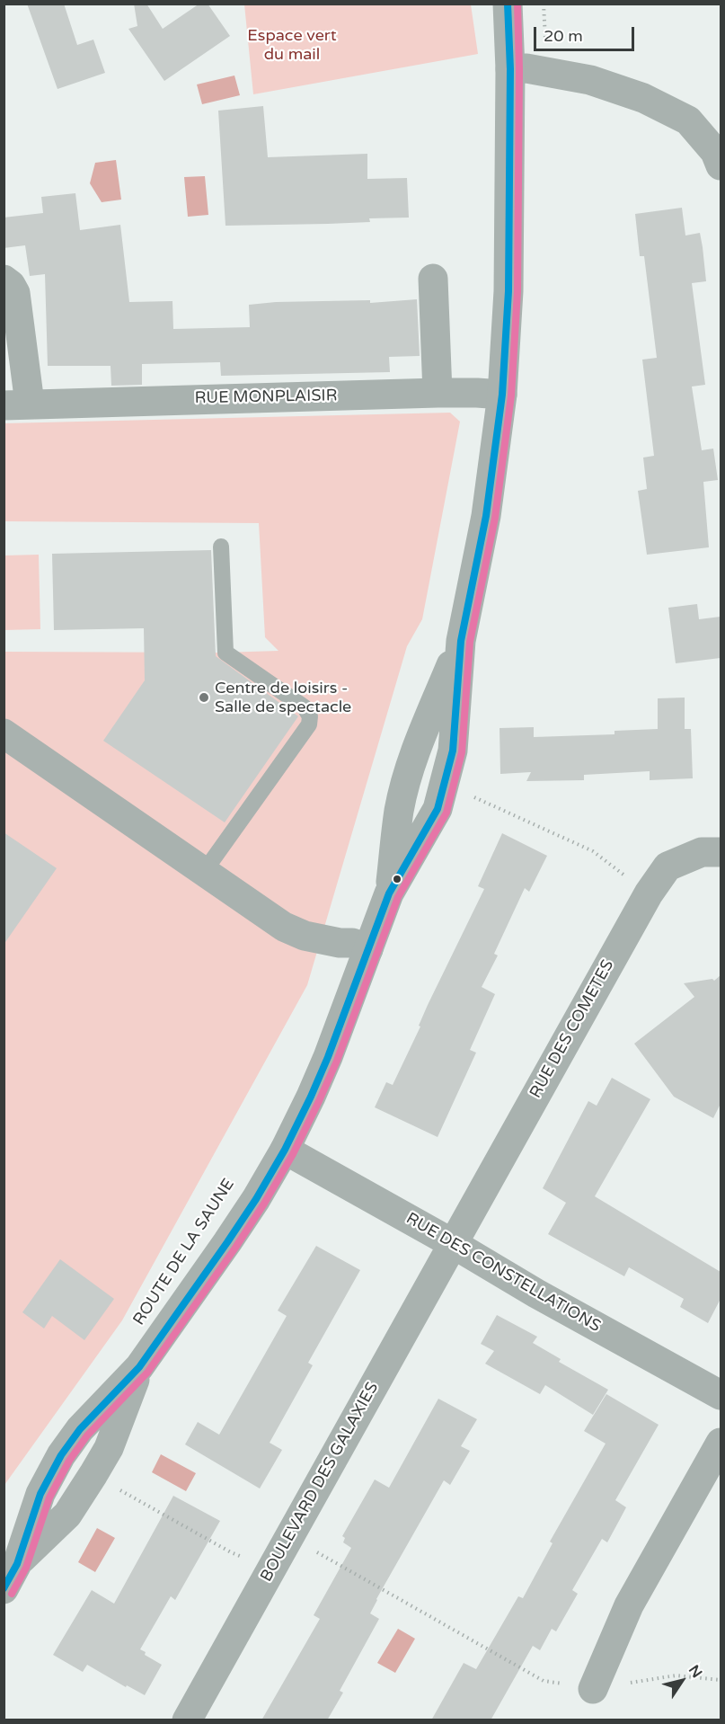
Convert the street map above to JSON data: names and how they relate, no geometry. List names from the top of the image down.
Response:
{
  "streets": {
    "street": [
      "RUE MONPLAISIR",
      "RUE DES COMETES",
      "ROUTE DE LA SAUNE",
      "RUE DES CONSTELLATIONS",
      "BOULEVARD DES GALAXIES"
    ]
  },
  "crossings": [
    ["RUE MONPLAISIR", "ROUTE DE LA SAUNE"],
    ["RUE DES COMETES", "RUE DES CONSTELLATIONS"],
    ["RUE DES COMETES", "BOULEVARD DES GALAXIES"],
    ["ROUTE DE LA SAUNE", "RUE DES CONSTELLATIONS"],
    ["RUE DES CONSTELLATIONS", "BOULEVARD DES GALAXIES"]
  ],
  "parks": ["Espace vert du mail"],
  "places": ["Centre de loisirs - Salle de spectacle"],
  "scale_bar": "20 m",
  "north": "top right"
}
